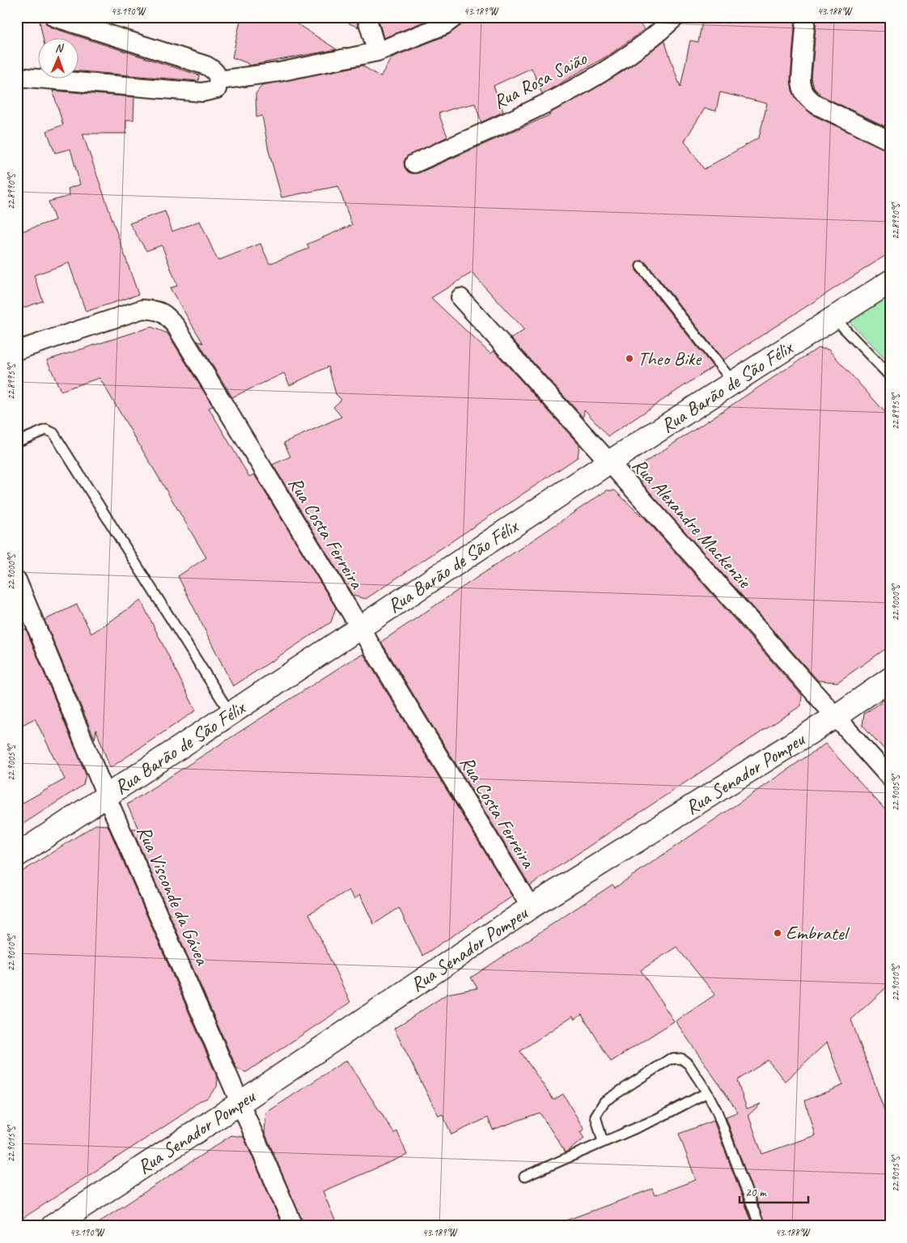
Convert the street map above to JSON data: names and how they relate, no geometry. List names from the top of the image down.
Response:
{
  "streets": {
    "street": [
      "Rua Rosa Saião",
      "Rua Barão de São Félix",
      "Rua Alexandre Mackenzie",
      "Rua Costa Ferreira",
      "Rua Senador Pompeu",
      "Rua Visconde da Gávea"
    ]
  },
  "crossings": [
    ["Rua Barão de São Félix", "Rua Alexandre Mackenzie"],
    ["Rua Barão de São Félix", "Rua Costa Ferreira"],
    ["Rua Barão de São Félix", "Rua Visconde da Gávea"],
    ["Rua Alexandre Mackenzie", "Rua Senador Pompeu"],
    ["Rua Costa Ferreira", "Rua Senador Pompeu"],
    ["Rua Senador Pompeu", "Rua Visconde da Gávea"]
  ],
  "places": ["Theo Bike", "Embratel"],
  "scale_bar": "20 m",
  "north": "top",
  "coordinates": [
    "43.190°W",
    "43.189°W",
    "43.188°W",
    "22.8990°S",
    "22.8995°S",
    "22.9000°S",
    "22.9005°S",
    "22.9010°S",
    "22.9015°S"
  ]
}
